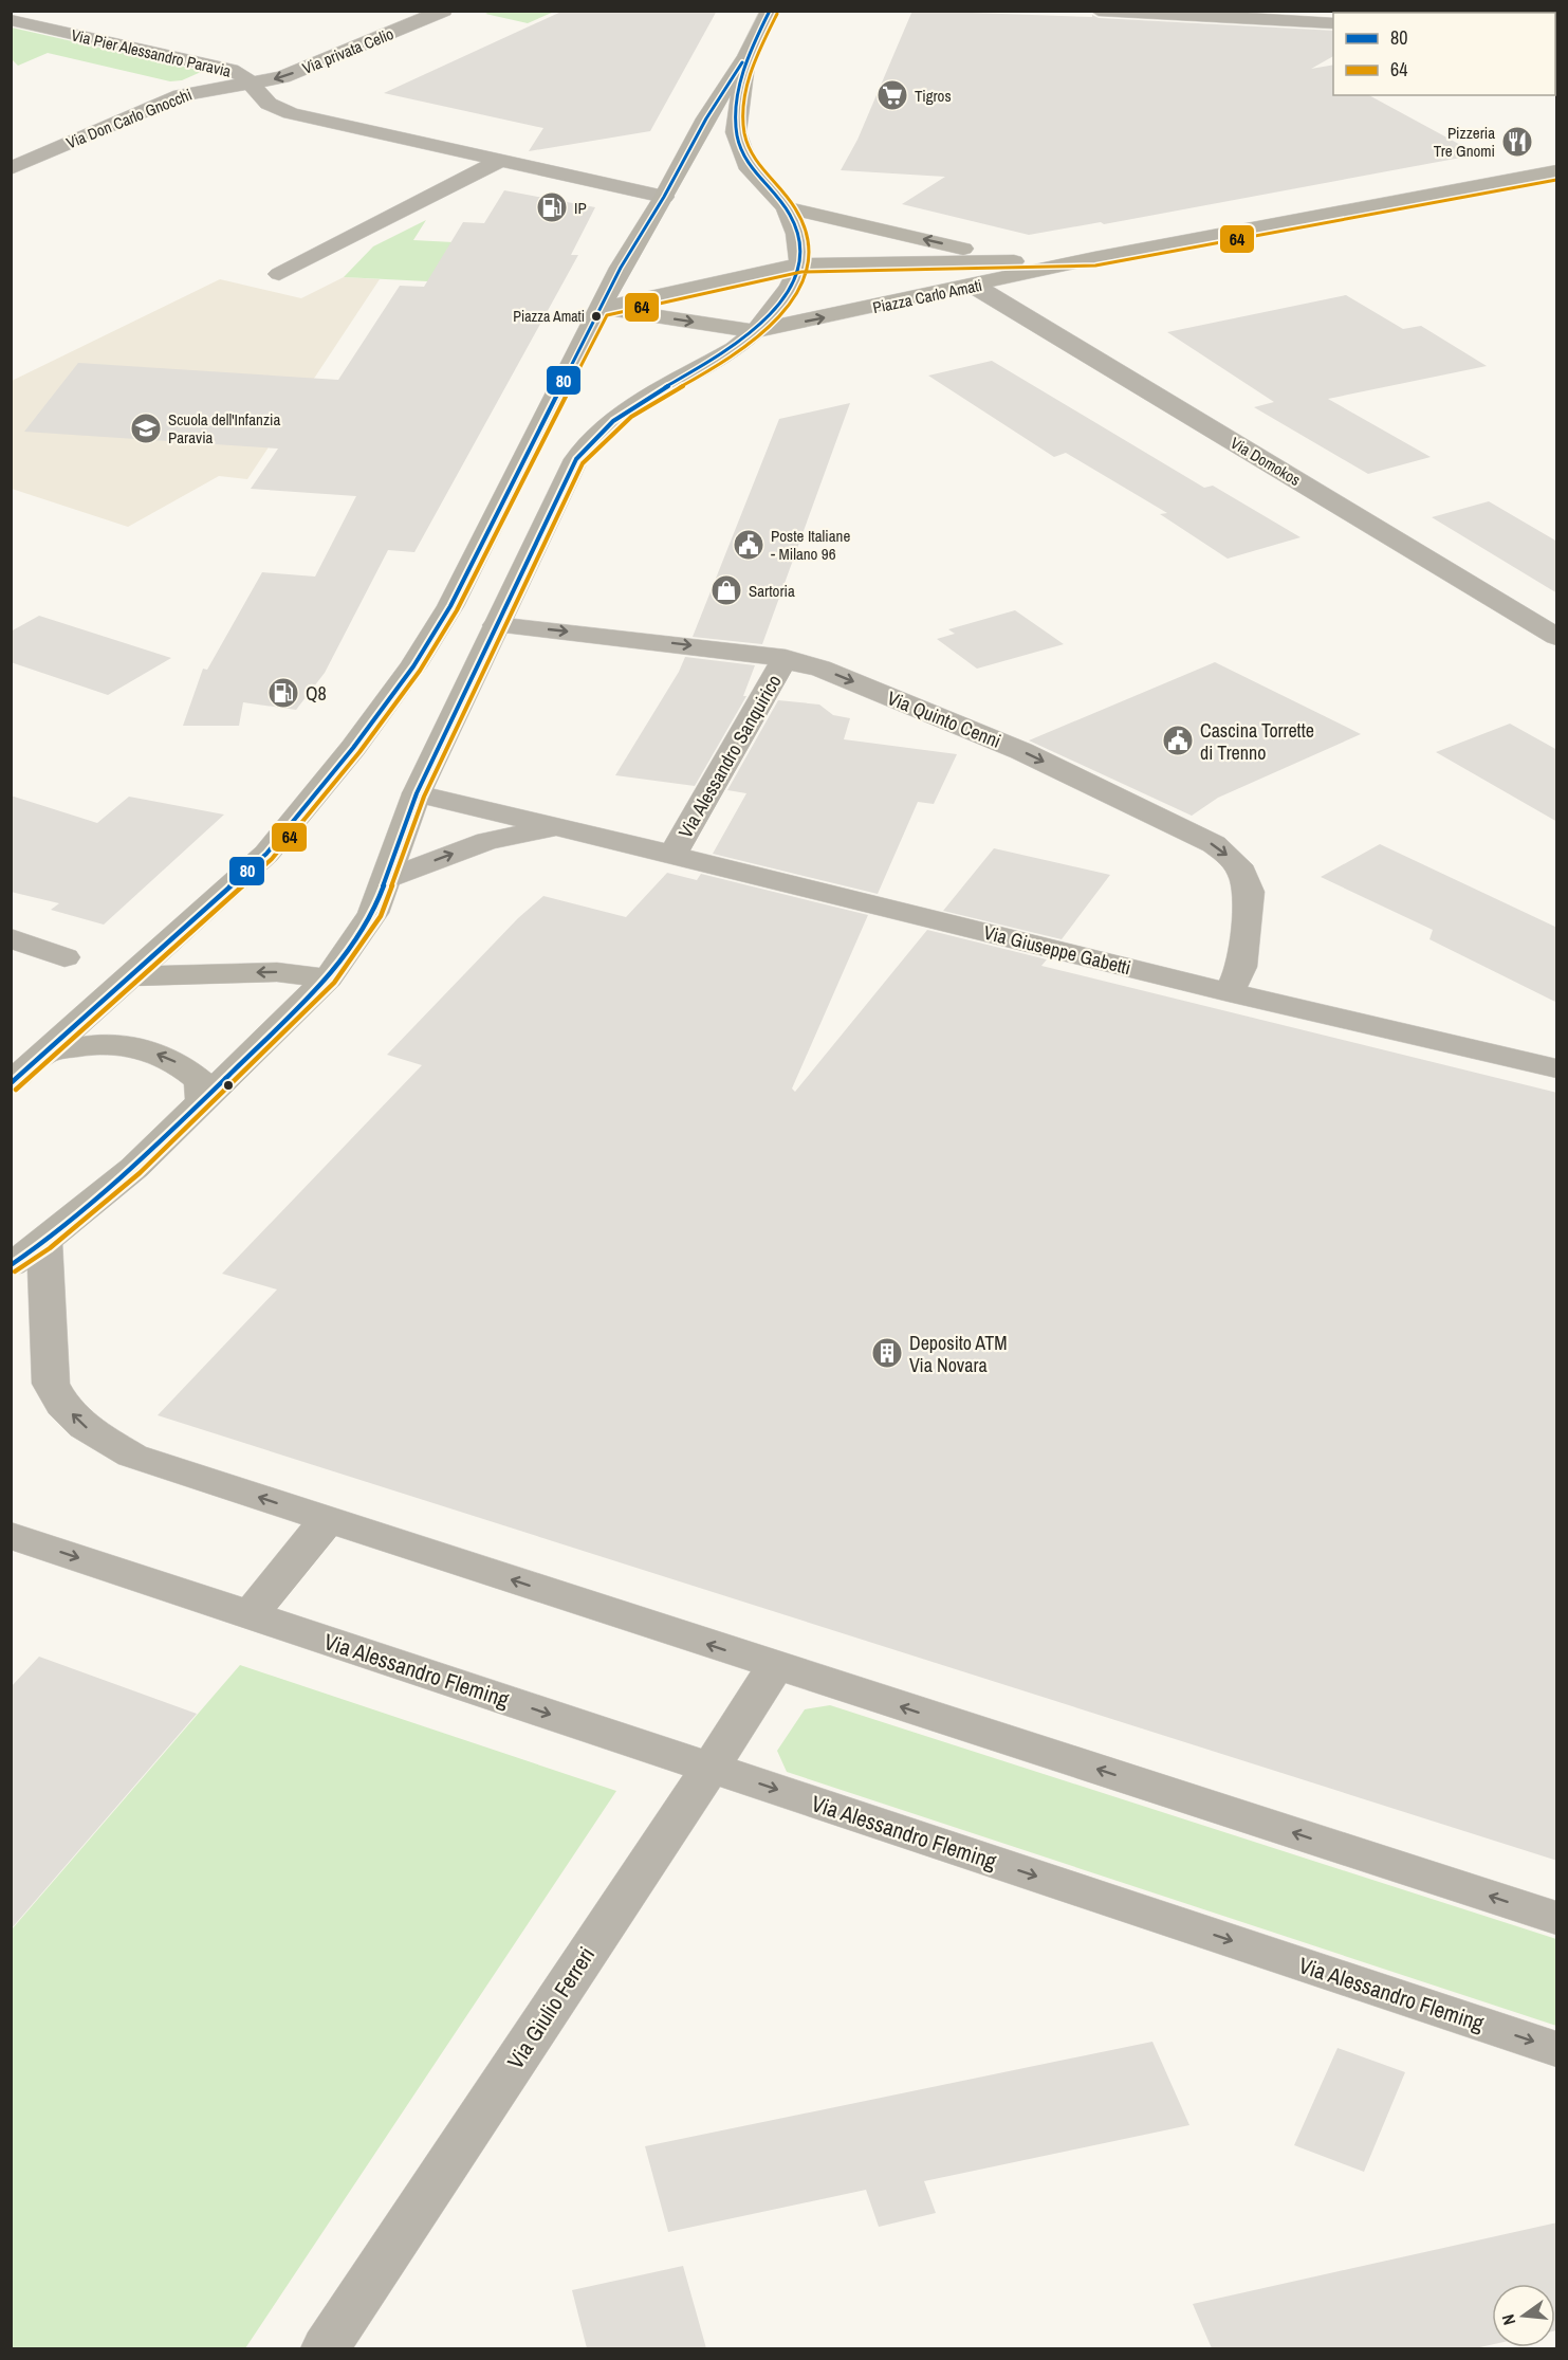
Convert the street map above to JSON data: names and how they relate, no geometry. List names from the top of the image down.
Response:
{
  "streets": {
    "street": [
      "Via privata Celio",
      "Via Pier Alessandro Paravia",
      "Via Don Carlo Gnocchi",
      "Piazza Carlo Amati",
      "Via Domokos",
      "Via Quinto Cenni",
      "Via Alessandro Sanquirico",
      "Via Giuseppe Gabetti",
      "Via Alessandro Fleming",
      "Via Giulio Ferreri"
    ]
  },
  "crossings": [
    ["Via privata Celio", "Via Pier Alessandro Paravia"],
    ["Via privata Celio", "Via Don Carlo Gnocchi"],
    ["Via Pier Alessandro Paravia", "Via Don Carlo Gnocchi"],
    ["Piazza Carlo Amati", "Via Domokos"],
    ["Piazza Carlo Amati", "Via Quinto Cenni"],
    ["Piazza Carlo Amati", "Via Giuseppe Gabetti"],
    ["Via Quinto Cenni", "Via Alessandro Sanquirico"],
    ["Via Quinto Cenni", "Via Giuseppe Gabetti"],
    ["Via Alessandro Sanquirico", "Via Giuseppe Gabetti"],
    ["Via Alessandro Fleming", "Via Giulio Ferreri"]
  ],
  "one_way": ["Via Quinto Cenni"],
  "places": {
    "supermarket": ["Tigros"],
    "restaurant": ["Pizzeria Tre Gnomi"],
    "fuel station": ["IP", "Q8"],
    "other": ["Piazza Amati"],
    "school or university": ["Scuola dell'Infanzia Paravia"],
    "public building": ["Poste Italiane - Milano 96", "Cascina Torrette di Trenno"],
    "shop": ["Sartoria"],
    "building": ["Deposito ATM Via Novara"]
  },
  "lines": ["transit line 80", "transit line 64"],
  "legend": ["80", "64"],
  "north": "left"
}
